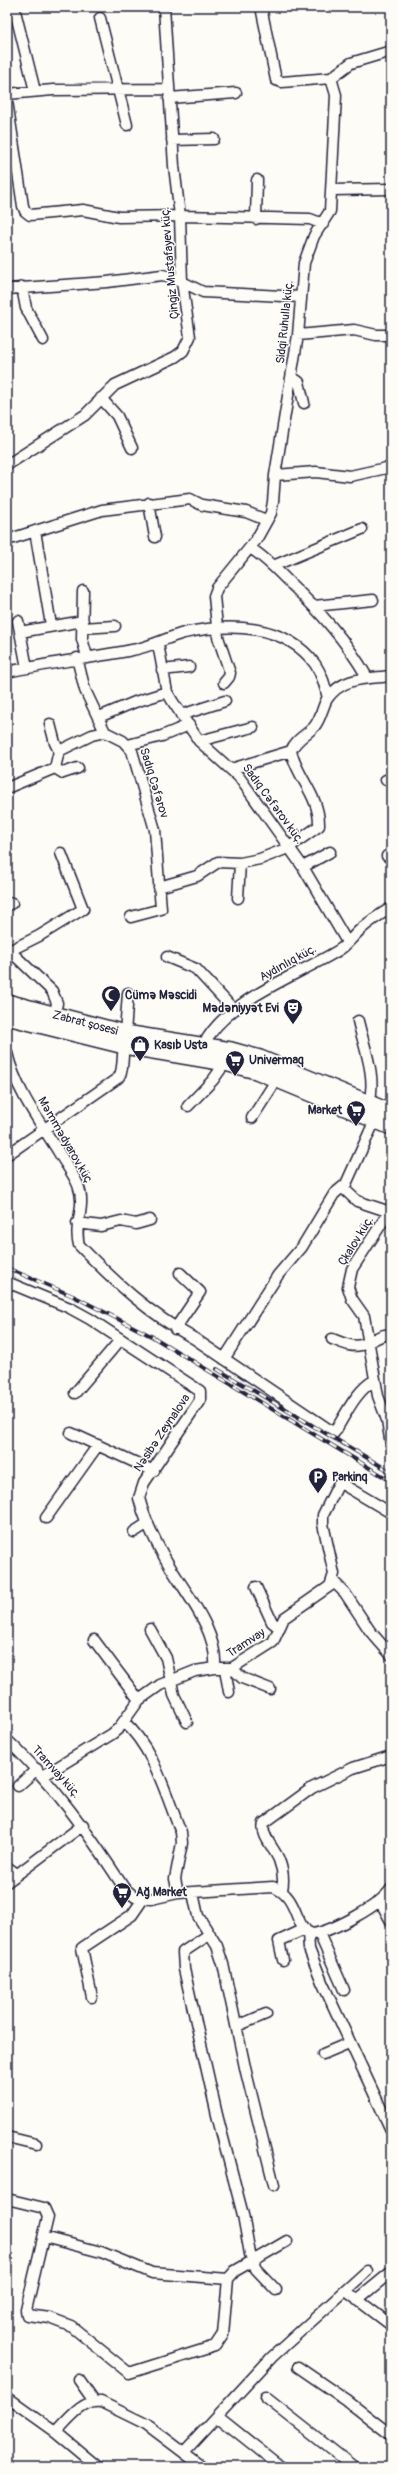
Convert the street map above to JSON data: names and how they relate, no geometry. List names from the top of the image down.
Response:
{
  "streets": {
    "main road": ["Zabrat şosesi"],
    "street": [
      "Çingiz Mustafayev küç.",
      "Sidqi Ruhulla küç.",
      "Sadıq Cəfərov",
      "Sadıq Cəfərov küç.",
      "Aydınlıq küç.",
      "Məmmədyarov küç",
      "Çkalov küç.",
      "Nəsibə Zeynalova",
      "Tramvay",
      "Tramvay küç."
    ]
  },
  "crossings": [
    ["Sadıq Cəfərov küç.", "Aydınlıq küç."],
    ["Aydınlıq küç.", "Zabrat şosesi"],
    ["Məmmədyarov küç", "Çkalov küç."],
    ["Nəsibə Zeynalova", "Tramvay"],
    ["Tramvay", "Tramvay küç."]
  ],
  "places": {
    "mosque": ["Cümə Məscidi"],
    "theatre": ["Mədəniyyət Evi"],
    "shop": ["Kasıb Usta"],
    "supermarket": ["Univermaq", "Market", "Ağ Market"],
    "parking": ["Parkinq"]
  }
}
